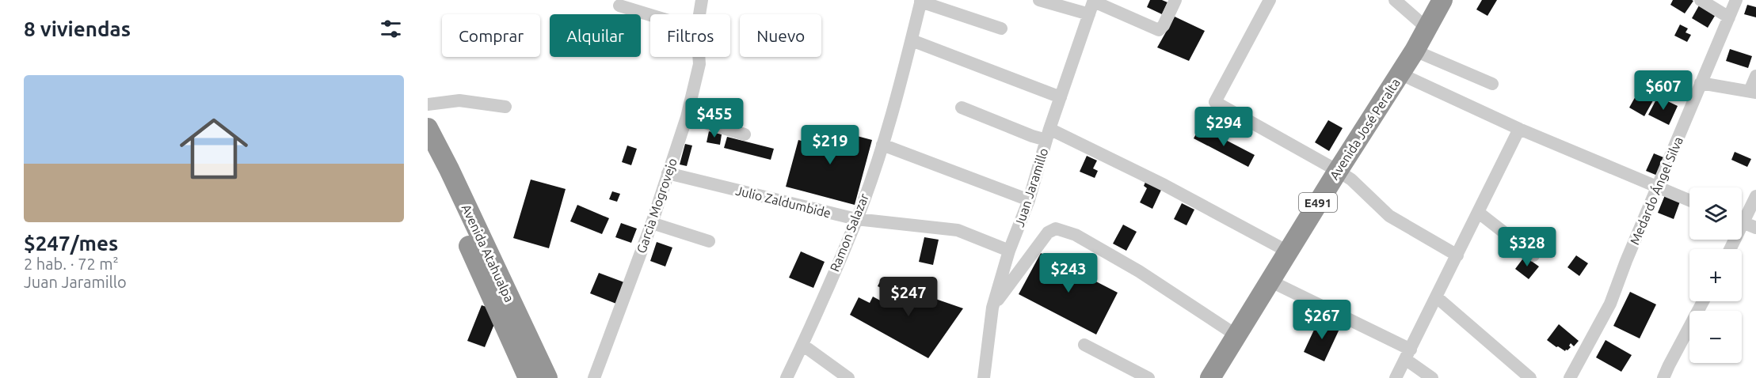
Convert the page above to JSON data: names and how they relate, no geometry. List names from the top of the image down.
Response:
{
  "streets": {
    "highway": ["Avenida José Peralta", "E491", "Avenida Atahualpa"],
    "street": [
      "Juan Jaramillo",
      "Medardo Ángel Silva",
      "Julio Zaldumbide",
      "Garcia Mogrovejo",
      "Ramon Salazar"
    ]
  },
  "crossings": [
    ["Juan Jaramillo", "Julio Zaldumbide"],
    ["Julio Zaldumbide", "Garcia Mogrovejo"],
    ["Julio Zaldumbide", "Ramon Salazar"]
  ],
  "page": {
    "heading": "8 viviendas",
    "chip": [
      "Comprar",
      "Alquilar",
      "Filtros",
      "Nuevo"
    ],
    "list": [
      {
        "name": "$247/mes",
        "note": "2 hab. · 72 m² · Juan Jaramillo"
      }
    ],
    "price": [
      "$607",
      "$455",
      "$294",
      "$219",
      "$328",
      "$243",
      "$247",
      "$267"
    ],
    "map_buttons": ["+", "−"]
  }
}
